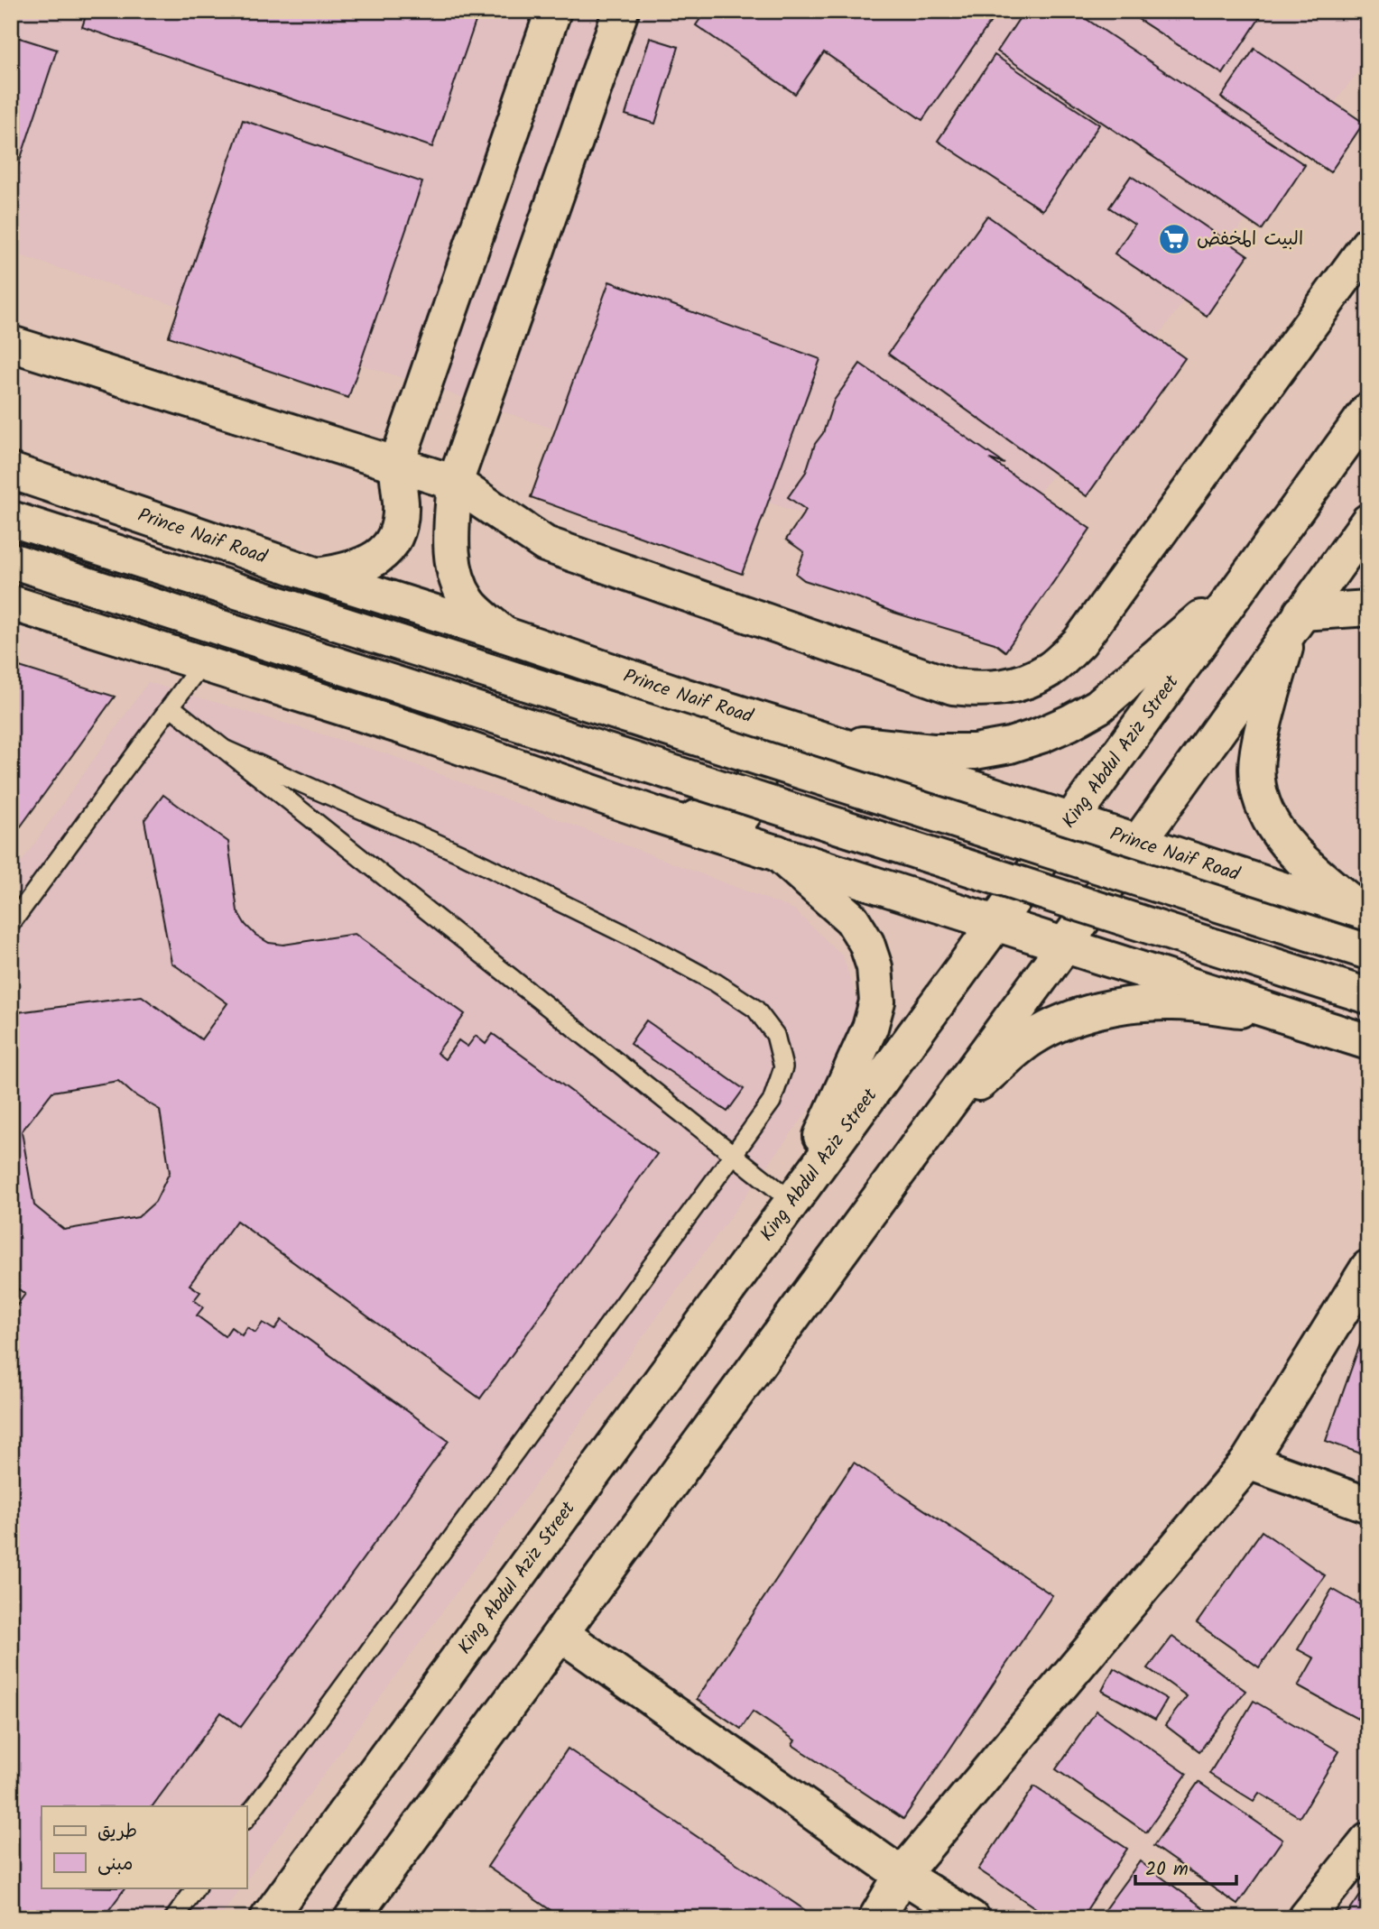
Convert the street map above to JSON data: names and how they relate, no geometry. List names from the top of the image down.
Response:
{
  "streets": {
    "street": ["Prince Naif Road", "King Abdul Aziz Street"]
  },
  "crossings": [
    ["Prince Naif Road", "King Abdul Aziz Street"]
  ],
  "places": {
    "supermarket": ["البيت المخفض"]
  },
  "legend": ["طريق", "مبنى"],
  "scale_bar": "20 m"
}
